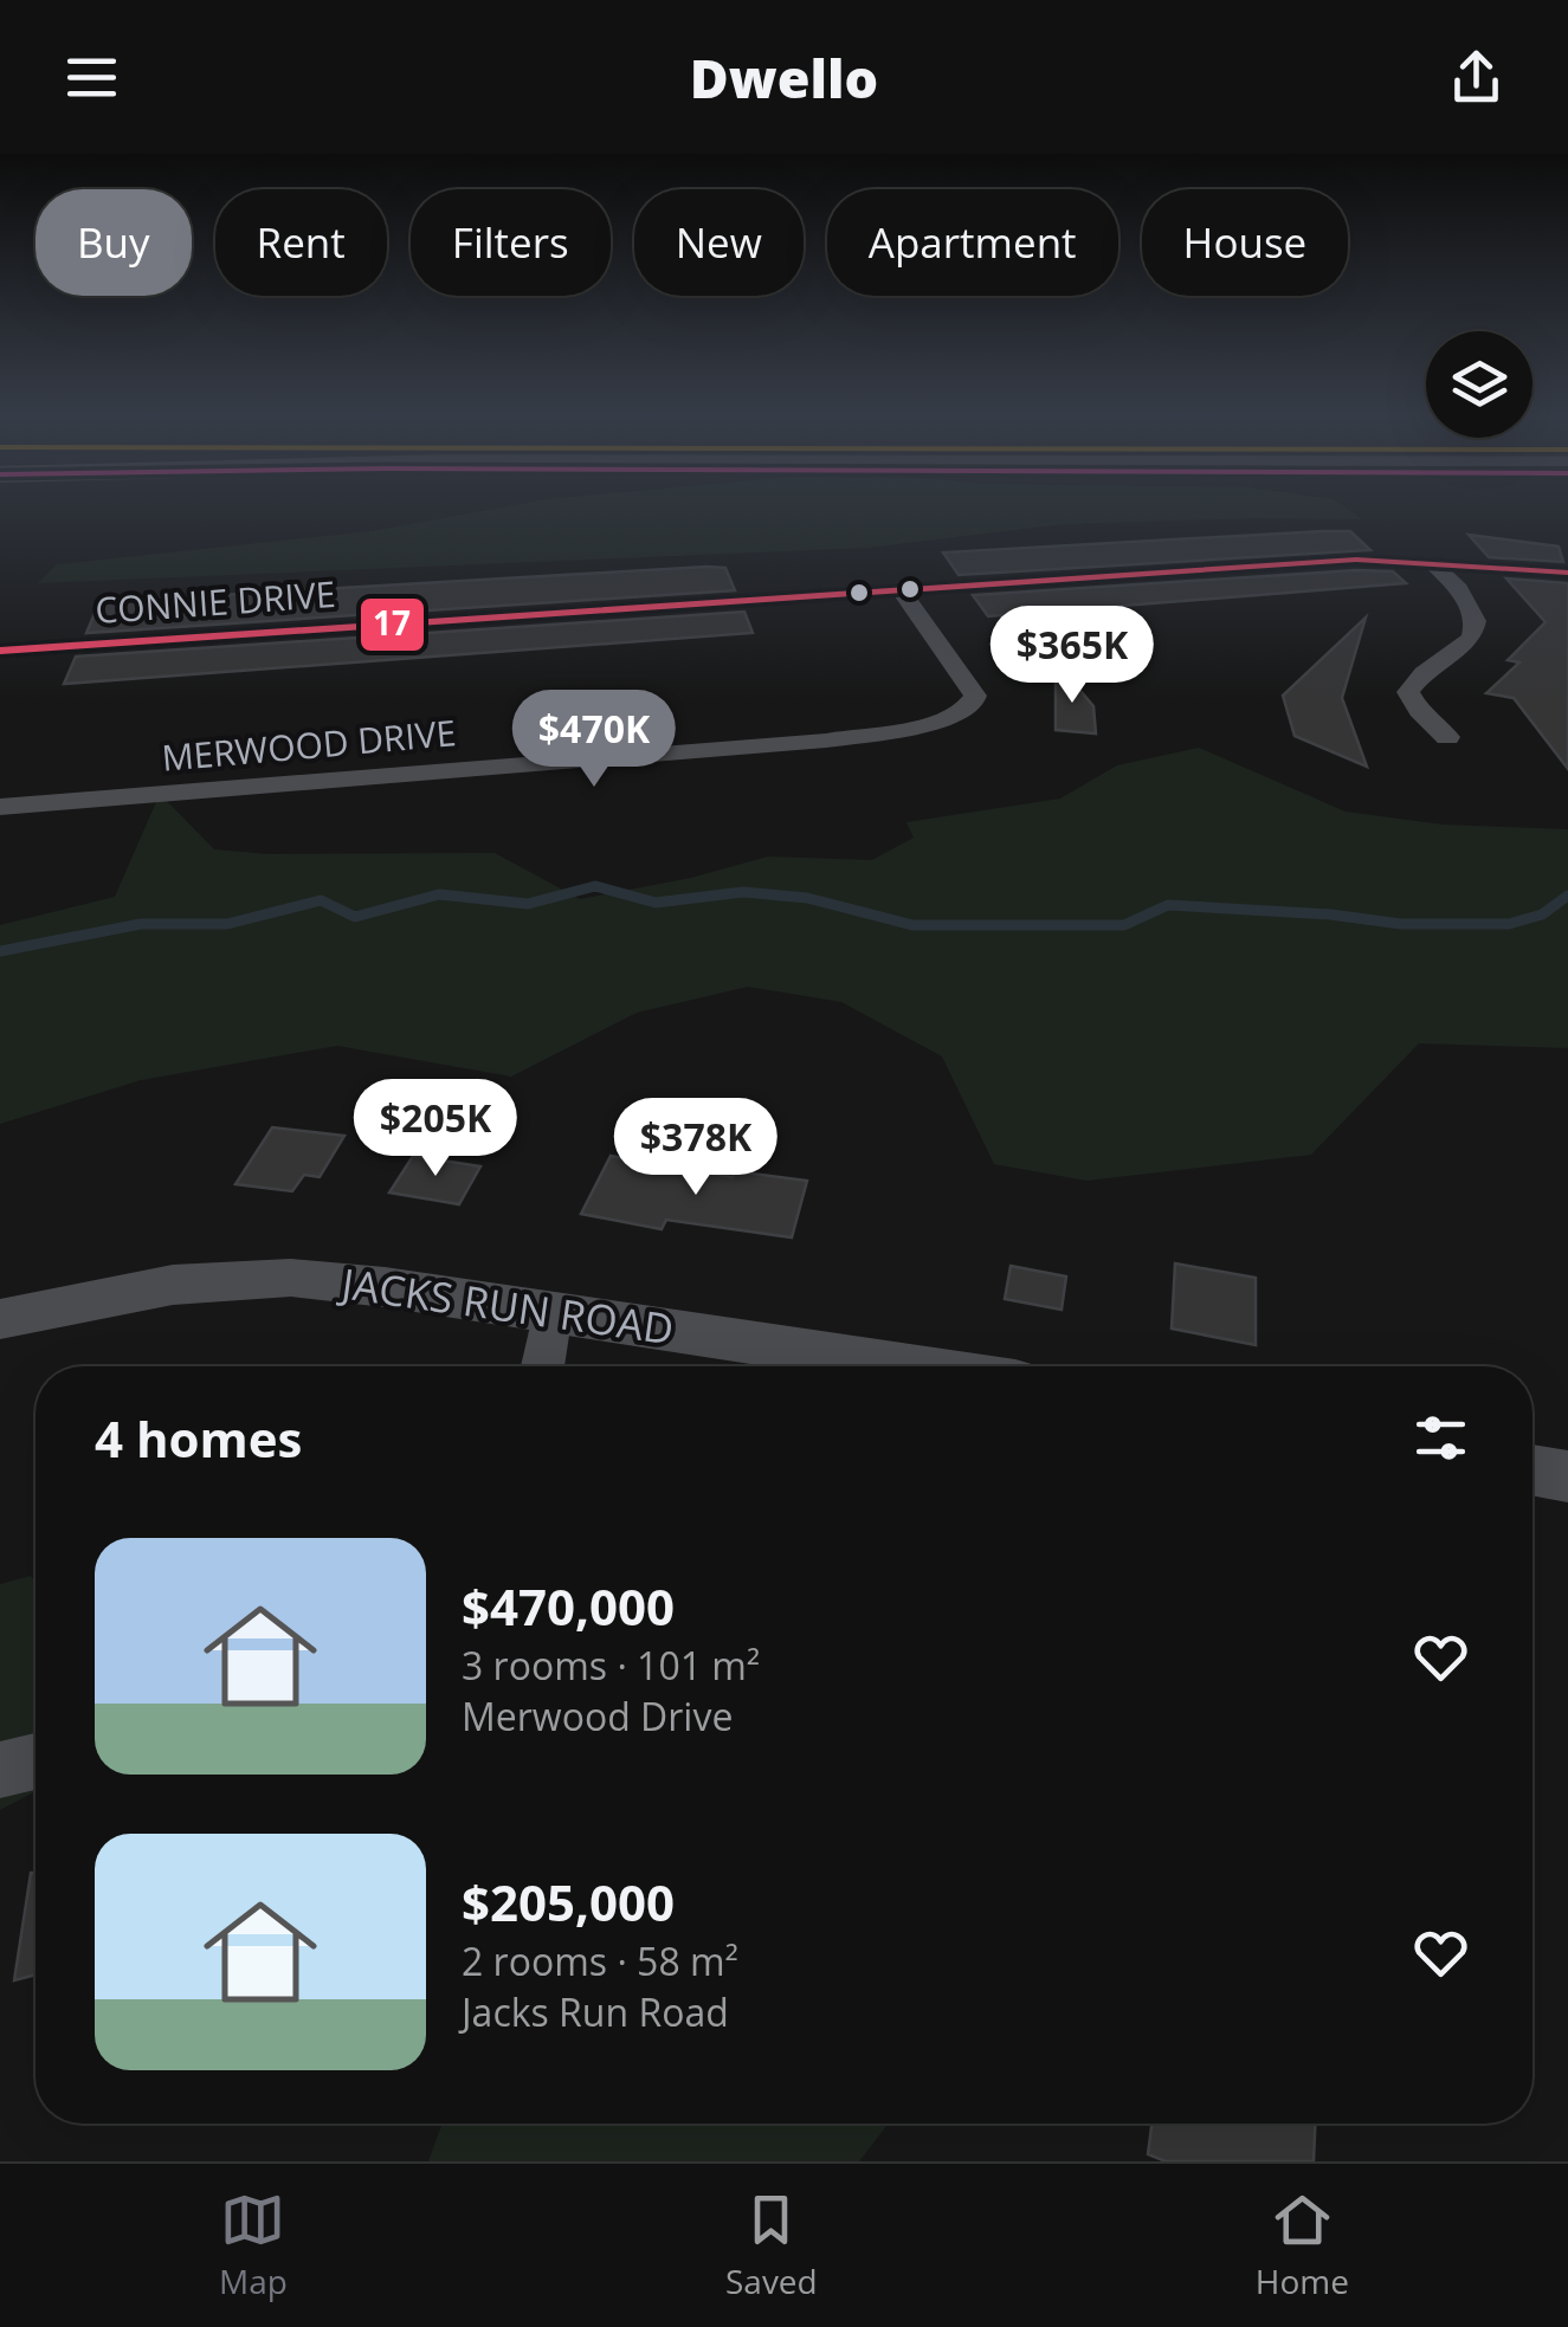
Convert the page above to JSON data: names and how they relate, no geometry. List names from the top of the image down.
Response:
{
  "streets": {
    "street": ["CONNIE DRIVE", "MERWOOD DRIVE", "JACKS RUN ROAD"]
  },
  "crossings": [
    ["CONNIE DRIVE", "MERWOOD DRIVE"]
  ],
  "lines": ["transit line 17"],
  "page": {
    "header": "Dwello",
    "chip": [
      "Buy",
      "Rent",
      "Filters",
      "New",
      "Apartment",
      "House"
    ],
    "price": [
      "$365K",
      "$470K",
      "$205K",
      "$378K"
    ],
    "heading": "4 homes",
    "list": [
      {
        "name": "$470,000",
        "note": "3 rooms · 101 m² · Merwood Drive"
      },
      {
        "name": "$205,000",
        "note": "2 rooms · 58 m² · Jacks Run Road"
      }
    ],
    "tabs": ["Map", "Saved", "Home"]
  }
}
